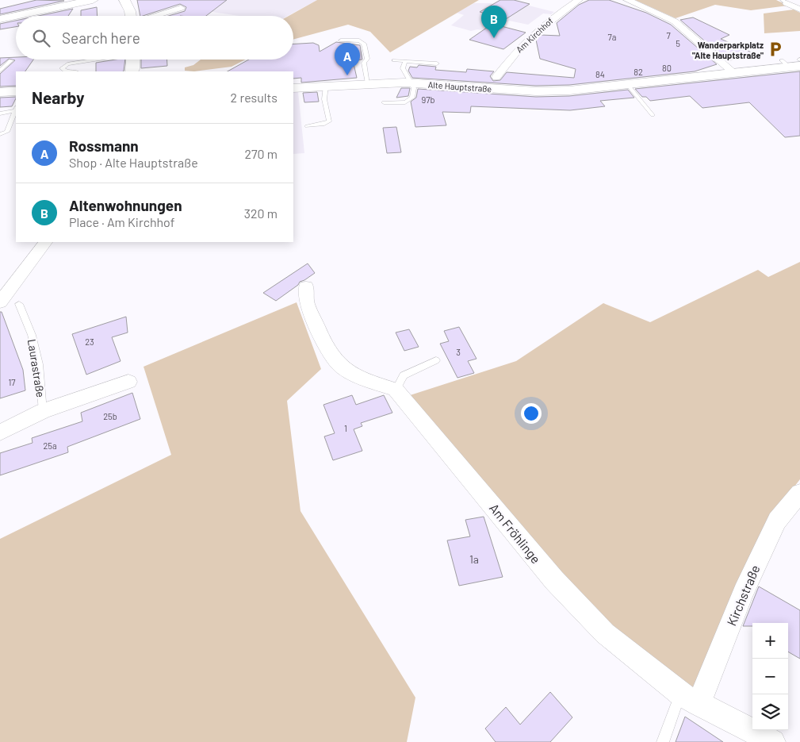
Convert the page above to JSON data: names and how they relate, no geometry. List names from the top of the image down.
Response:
{
  "streets": {
    "main road": ["Alte Hauptstraße"],
    "street": [
      "Am Kirchhof",
      "Laurastraße",
      "Am Fröhlinge",
      "Kirchstraße"
    ]
  },
  "crossings": [
    ["Am Fröhlinge", "Kirchstraße"]
  ],
  "places": {
    "parking": ["Wanderparkplatz \"Alte Hauptstraße\""]
  },
  "house_numbers": [
    "7",
    "7a",
    "5",
    "80",
    "82",
    "84",
    "97b",
    "23",
    "3",
    "17",
    "25b",
    "1",
    "25a",
    "1a"
  ],
  "page": {
    "pins": ["B", "A"],
    "search": "Search here",
    "heading": ["Nearby", "2 results"],
    "list": [
      {
        "mark": "A",
        "name": "Rossmann",
        "note": "Shop · Alte Hauptstraße",
        "value": "270 m"
      },
      {
        "mark": "B",
        "name": "Altenwohnungen",
        "note": "Place · Am Kirchhof",
        "value": "320 m"
      }
    ],
    "map_buttons": ["+", "−"]
  }
}
